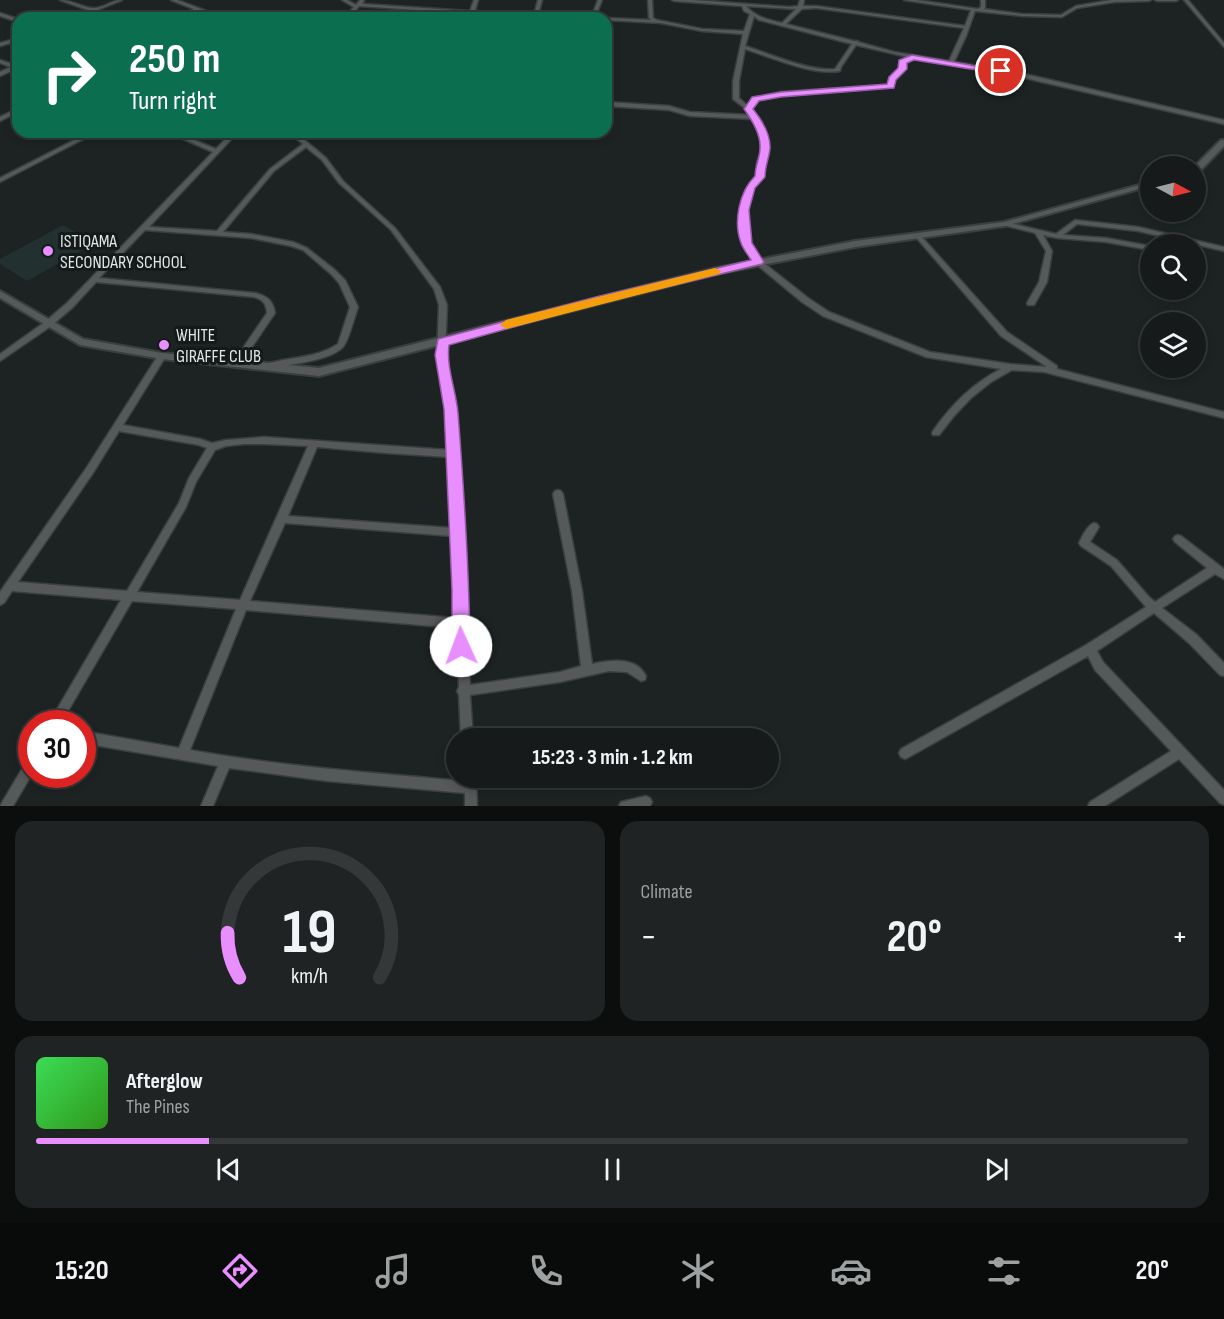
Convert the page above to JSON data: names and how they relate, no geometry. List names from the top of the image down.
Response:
{
  "places": ["ISTIQAMA SECONDARY SCHOOL", "WHITE GIRAFFE CLUB"],
  "north": "right",
  "page": {
    "turn": ["250 m", "Turn right"],
    "limit": "30",
    "trip": "15:23 · 3 min · 1.2 km",
    "tile": "Climate",
    "heat": ["−", "20°", "+"],
    "song": ["Afterglow", "The Pines"],
    "tabs": ["15:20", "20°"],
    "gauge": ["19", "km/h"]
  }
}
